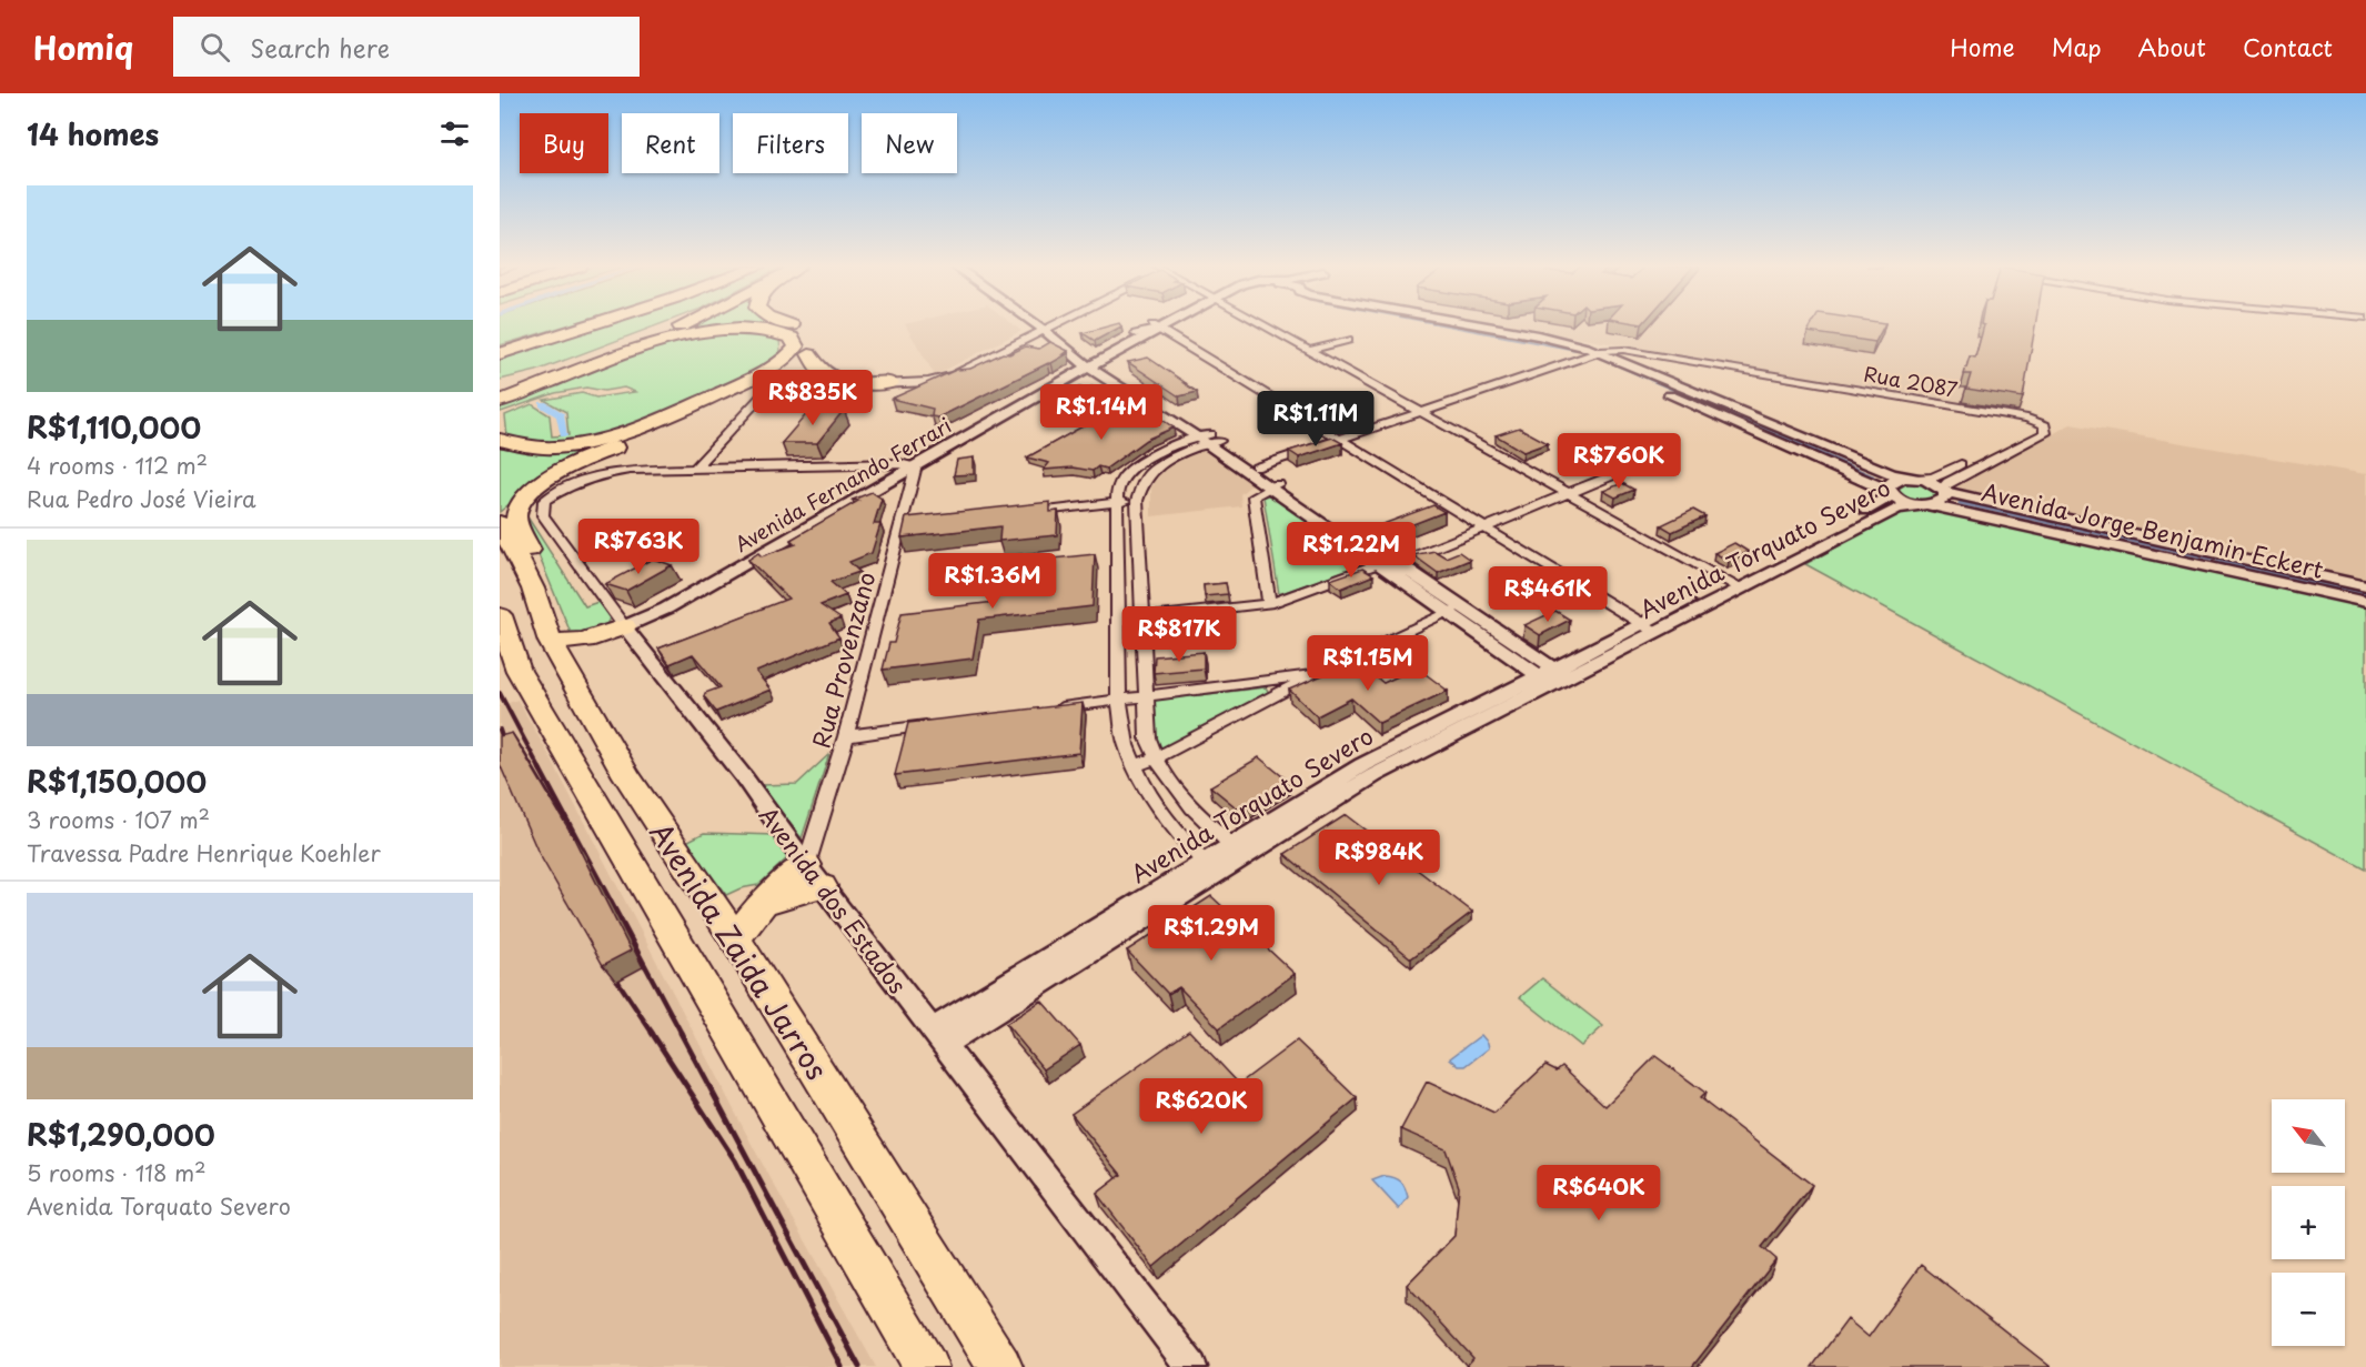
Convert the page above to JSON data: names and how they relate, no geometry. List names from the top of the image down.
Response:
{
  "streets": {
    "highway": ["Avenida Zaida Jarros"],
    "street": [
      "Rua 2087",
      "Avenida Fernando Ferrari",
      "Avenida Jorge Benjamin Eckert",
      "Avenida Torquato Severo",
      "Rua Provenzano",
      "Avenida dos Estados"
    ]
  },
  "crossings": [
    ["Rua 2087", "Avenida Jorge Benjamin Eckert"],
    ["Rua 2087", "Avenida Torquato Severo"],
    ["Avenida Fernando Ferrari", "Rua Provenzano"],
    ["Avenida Fernando Ferrari", "Avenida dos Estados"],
    ["Avenida Jorge Benjamin Eckert", "Avenida Torquato Severo"],
    ["Avenida Torquato Severo", "Avenida dos Estados"],
    ["Rua Provenzano", "Avenida dos Estados"]
  ],
  "north": "top left",
  "page": {
    "header": "Homiq",
    "search": "Search here",
    "nav": [
      "Home",
      "Map",
      "About",
      "Contact"
    ],
    "heading": "14 homes",
    "chip": [
      "Buy",
      "Rent",
      "Filters",
      "New"
    ],
    "list": [
      {
        "name": "R$1,110,000",
        "note": "4 rooms · 112 m² · Rua Pedro José Vieira"
      },
      {
        "name": "R$1,150,000",
        "note": "3 rooms · 107 m² · Travessa Padre Henrique Koehler"
      },
      {
        "name": "R$1,290,000",
        "note": "5 rooms · 118 m² · Avenida Torquato Severo"
      }
    ],
    "price": [
      "R$835K",
      "R$1.14M",
      "R$1.11M",
      "R$760K",
      "R$763K",
      "R$1.22M",
      "R$1.36M",
      "R$461K",
      "R$817K",
      "R$1.15M",
      "R$984K",
      "R$1.29M",
      "R$620K",
      "R$640K"
    ],
    "map_buttons": ["+", "−"]
  }
}
